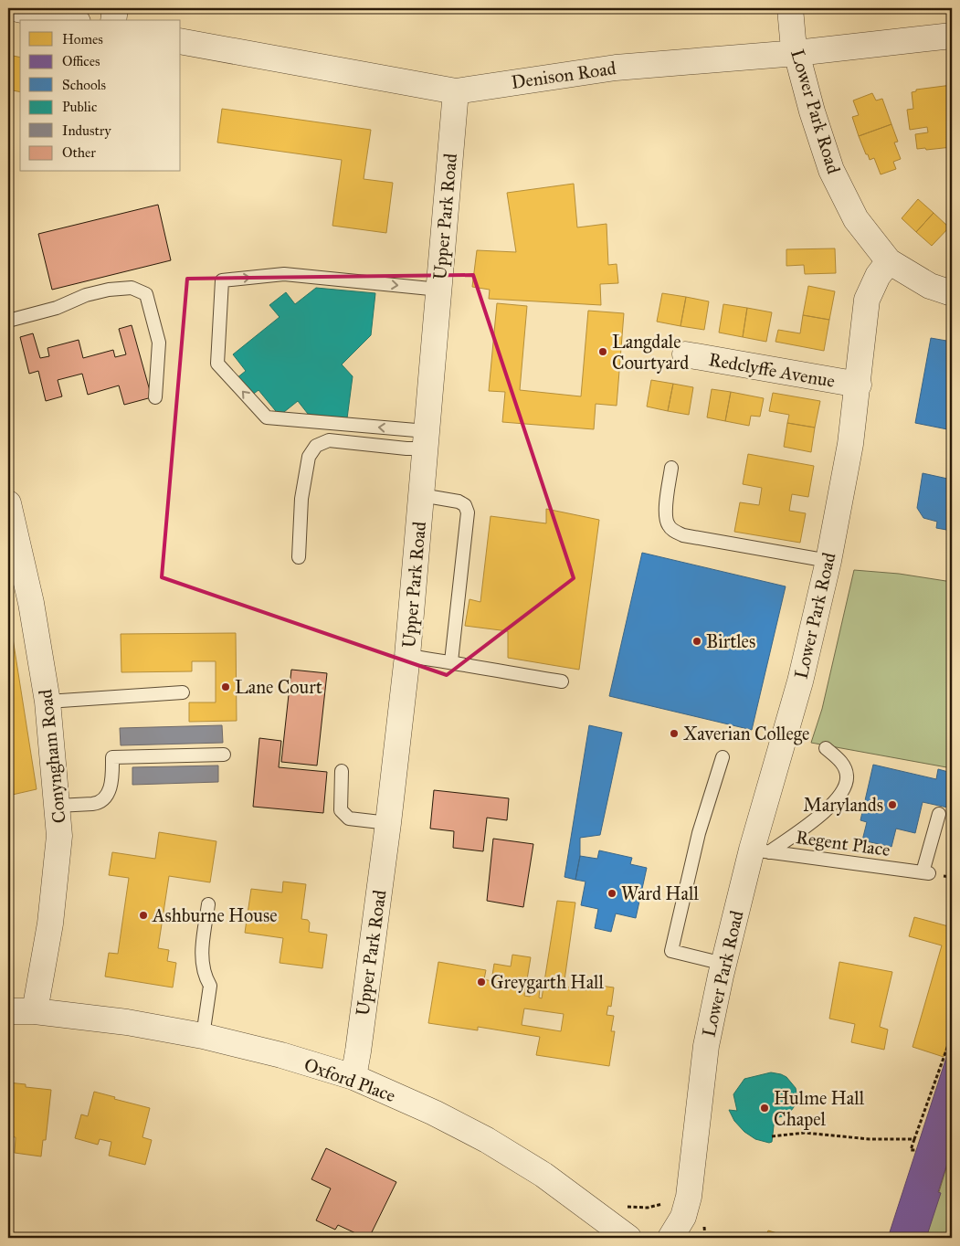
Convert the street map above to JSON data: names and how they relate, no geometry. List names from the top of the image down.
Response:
{
  "streets": {
    "street": [
      "Denison Road",
      "Lower Park Road",
      "Upper Park Road",
      "Redclyffe Avenue",
      "Conyngham Road",
      "Oxford Place"
    ],
    "lane": ["Regent Place"]
  },
  "crossings": [
    ["Denison Road", "Lower Park Road"],
    ["Denison Road", "Upper Park Road"],
    ["Lower Park Road", "Redclyffe Avenue"],
    ["Lower Park Road", "Regent Place"],
    ["Upper Park Road", "Oxford Place"],
    ["Conyngham Road", "Oxford Place"]
  ],
  "places": [
    "Langdale Courtyard",
    "Birtles",
    "Lane Court",
    "Xaverian College",
    "Marylands",
    "Ward Hall",
    "Ashburne House",
    "Greygarth Hall",
    "Hulme Hall Chapel"
  ],
  "legend": [
    "Homes",
    "Offices",
    "Schools",
    "Public",
    "Industry",
    "Other"
  ]
}
